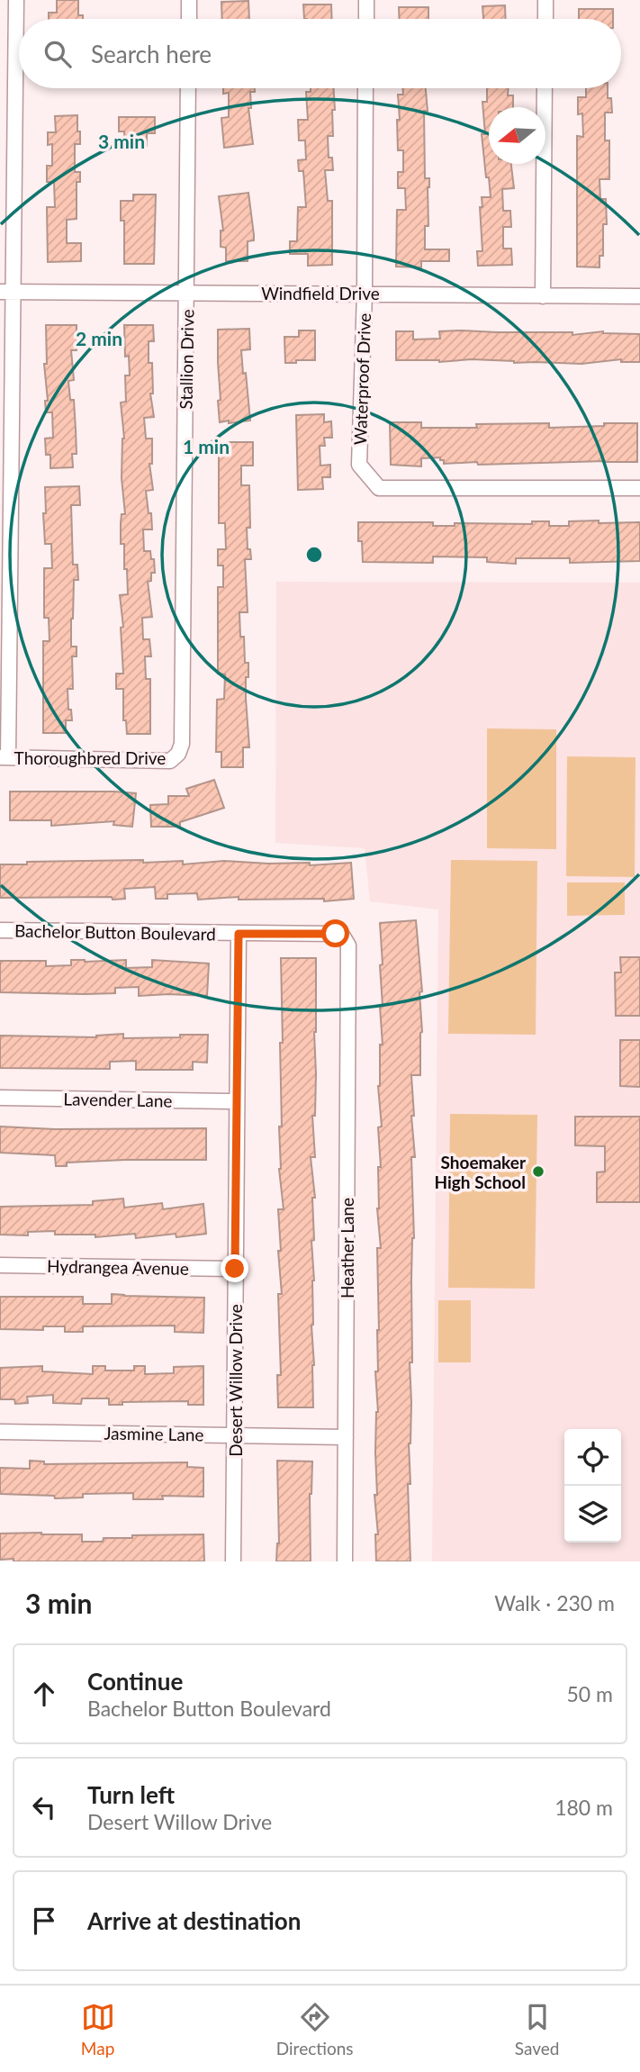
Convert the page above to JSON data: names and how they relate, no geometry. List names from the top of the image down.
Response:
{
  "streets": {
    "street": [
      "Windfield Drive",
      "Stallion Drive",
      "Waterproof Drive",
      "Thoroughbred Drive",
      "Bachelor Button Boulevard",
      "Lavender Lane",
      "Heather Lane",
      "Hydrangea Avenue",
      "Desert Willow Drive",
      "Jasmine Lane"
    ]
  },
  "crossings": [
    ["Windfield Drive", "Stallion Drive"],
    ["Windfield Drive", "Waterproof Drive"],
    ["Stallion Drive", "Thoroughbred Drive"],
    ["Bachelor Button Boulevard", "Heather Lane"],
    ["Bachelor Button Boulevard", "Desert Willow Drive"],
    ["Lavender Lane", "Desert Willow Drive"],
    ["Heather Lane", "Jasmine Lane"],
    ["Hydrangea Avenue", "Desert Willow Drive"],
    ["Desert Willow Drive", "Jasmine Lane"]
  ],
  "places": ["Shoemaker High School"],
  "north": "left",
  "page": {
    "search": "Search here",
    "heading": ["3 min", "Walk · 230 m"],
    "list": [
      ["Continue", "Bachelor Button Boulevard", "50 m"],
      ["Turn left", "Desert Willow Drive", "180 m"],
      "Arrive at destination"
    ],
    "nav": ["Map", "Directions", "Saved"]
  },
  "rings": ["3 min", "2 min", "1 min"]
}
